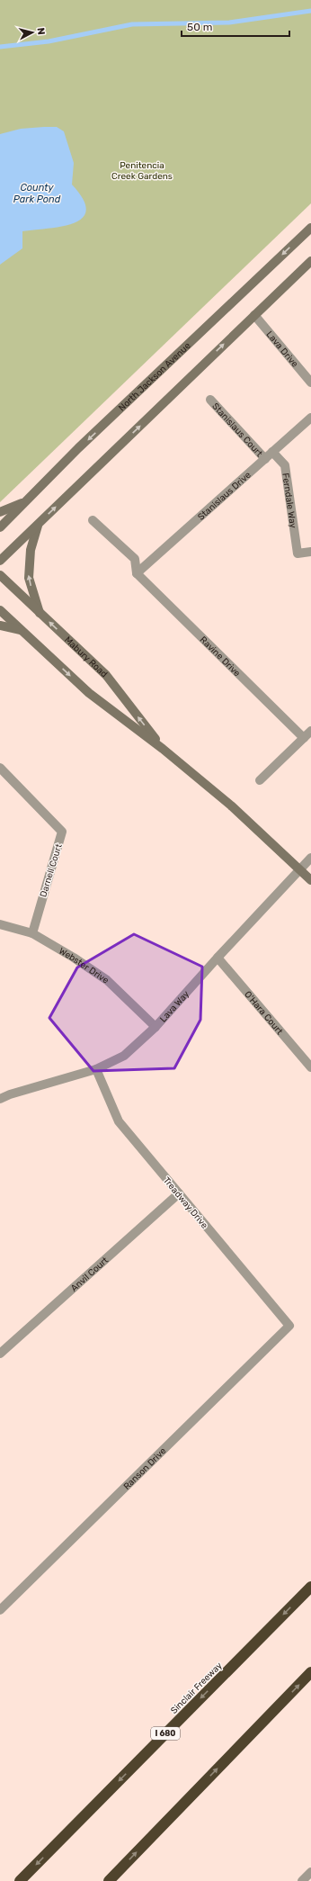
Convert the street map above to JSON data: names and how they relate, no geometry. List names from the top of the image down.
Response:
{
  "streets": {
    "highway": ["Sinclair Freeway", "I 680"],
    "main road": ["North Jackson Avenue", "Mabury Road"],
    "street": [
      "Lava Drive",
      "Stanislaus Court",
      "Stanislaus Drive",
      "Ferndale Way",
      "Ravine Drive",
      "Darnell Court",
      "Webster Drive",
      "Lava Way",
      "O'Hara Court",
      "Treadway Drive",
      "Anvil Court",
      "Ranson Drive"
    ]
  },
  "crossings": [
    ["Stanislaus Court", "Stanislaus Drive"],
    ["Stanislaus Drive", "Ferndale Way"],
    ["Stanislaus Drive", "Ravine Drive"],
    ["Mabury Road", "Lava Way"],
    ["Darnell Court", "Webster Drive"],
    ["Webster Drive", "Lava Way"],
    ["Lava Way", "O'Hara Court"],
    ["Lava Way", "Treadway Drive"],
    ["Treadway Drive", "Anvil Court"],
    ["Treadway Drive", "Ranson Drive"]
  ],
  "water": ["County Park Pond"],
  "parks": ["Penitencia Creek Gardens"],
  "scale_bar": "50 m",
  "north": "right"
}
